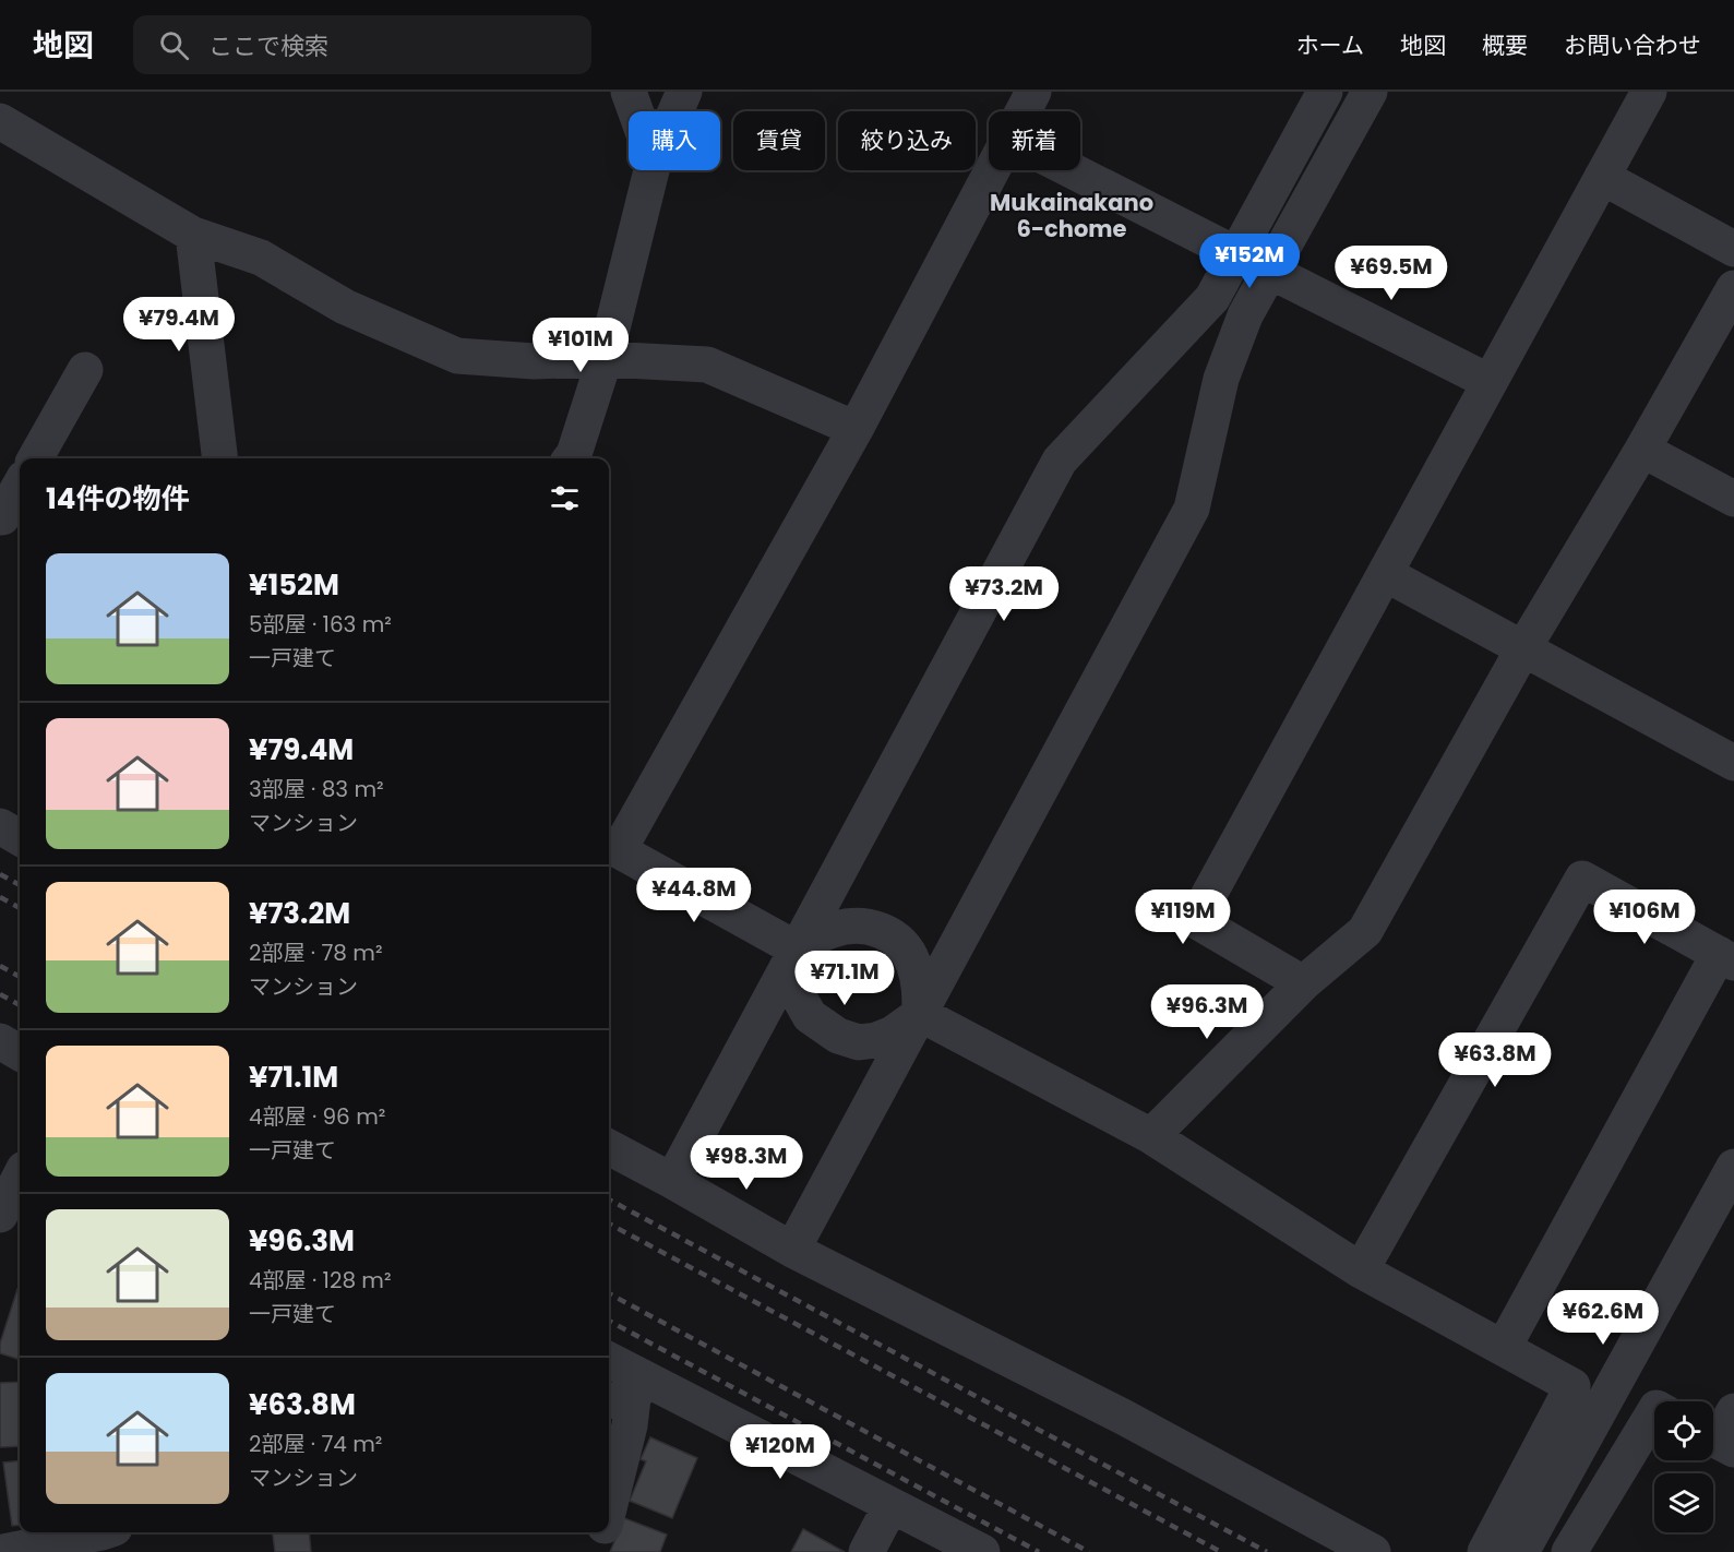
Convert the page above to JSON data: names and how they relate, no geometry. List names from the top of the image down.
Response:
{
  "districts": ["Mukainakano 6-chome"],
  "page": {
    "header": "地図",
    "search": "ここで検索",
    "nav": [
      "ホーム",
      "地図",
      "概要",
      "お問い合わせ"
    ],
    "chip": [
      "購入",
      "賃貸",
      "絞り込み",
      "新着"
    ],
    "price": [
      "¥152M",
      "¥69.5M",
      "¥79.4M",
      "¥101M",
      "¥73.2M",
      "¥44.8M",
      "¥119M",
      "¥106M",
      "¥71.1M",
      "¥96.3M",
      "¥63.8M",
      "¥98.3M",
      "¥62.6M",
      "¥120M"
    ],
    "heading": "14件の物件",
    "list": [
      {
        "name": "¥152M",
        "note": "5部屋 · 163 m² · 一戸建て"
      },
      {
        "name": "¥79.4M",
        "note": "3部屋 · 83 m² · マンション"
      },
      {
        "name": "¥73.2M",
        "note": "2部屋 · 78 m² · マンション"
      },
      {
        "name": "¥71.1M",
        "note": "4部屋 · 96 m² · 一戸建て"
      },
      {
        "name": "¥96.3M",
        "note": "4部屋 · 128 m² · 一戸建て"
      },
      {
        "name": "¥63.8M",
        "note": "2部屋 · 74 m² · マンション"
      }
    ]
  }
}
